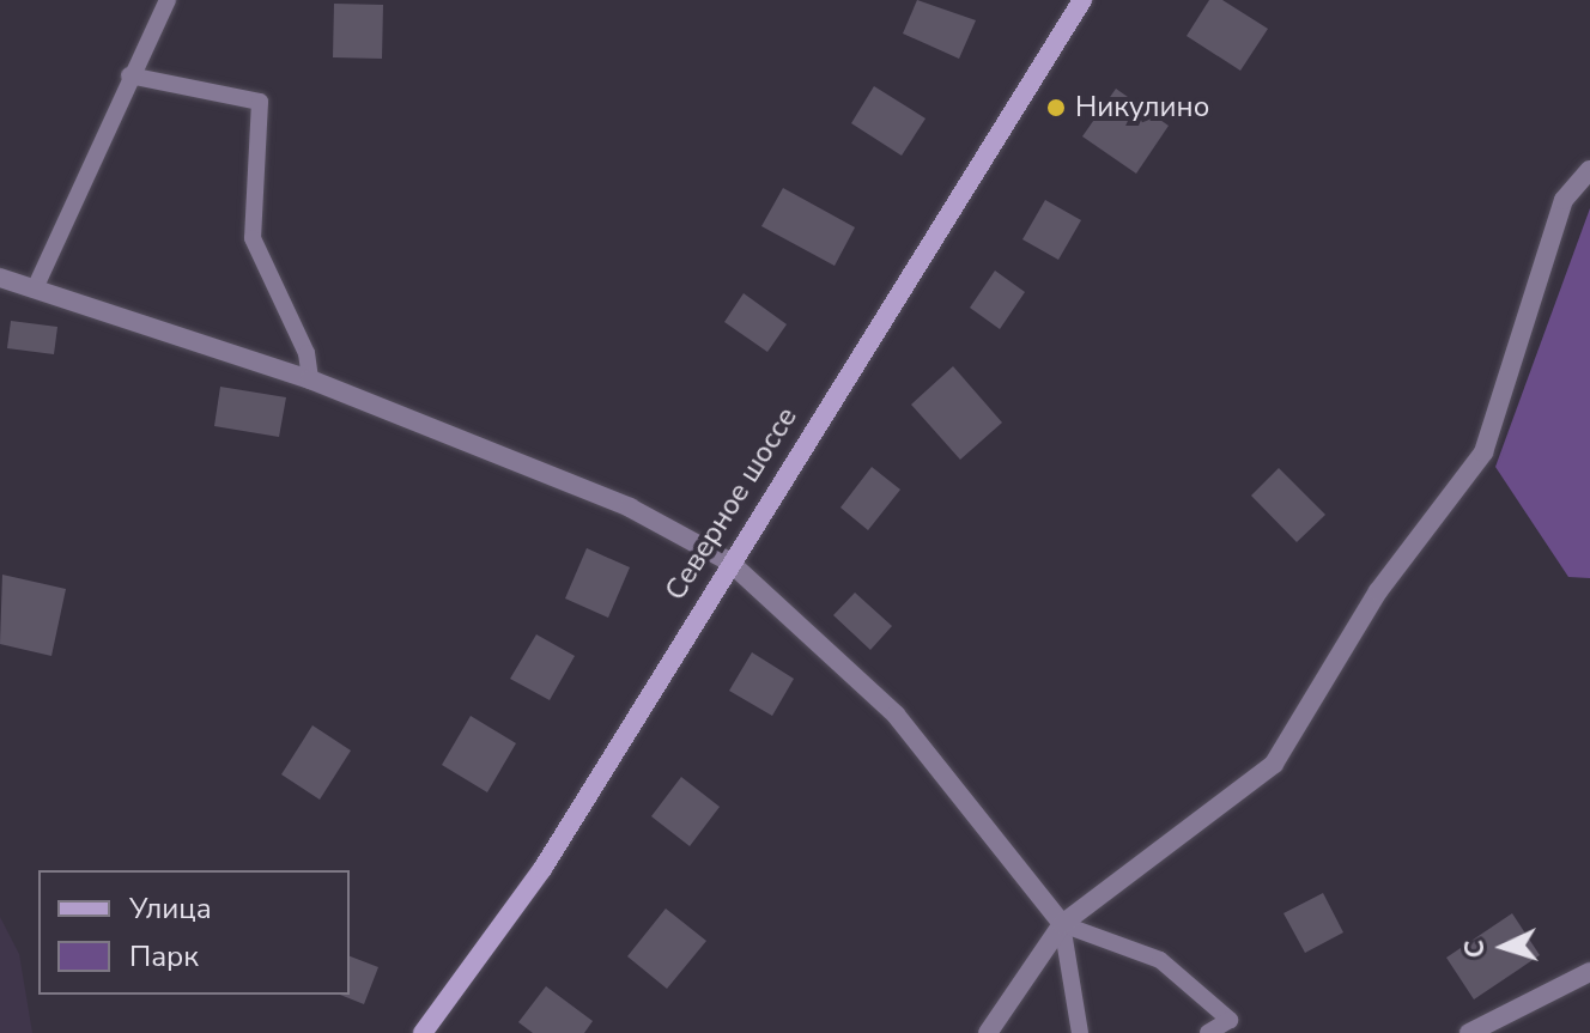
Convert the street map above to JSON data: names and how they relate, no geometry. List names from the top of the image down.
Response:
{
  "streets": {
    "main road": ["Северное шоссе"]
  },
  "places": ["Никулино"],
  "legend": ["Улица", "Парк"],
  "north": "left"
}
